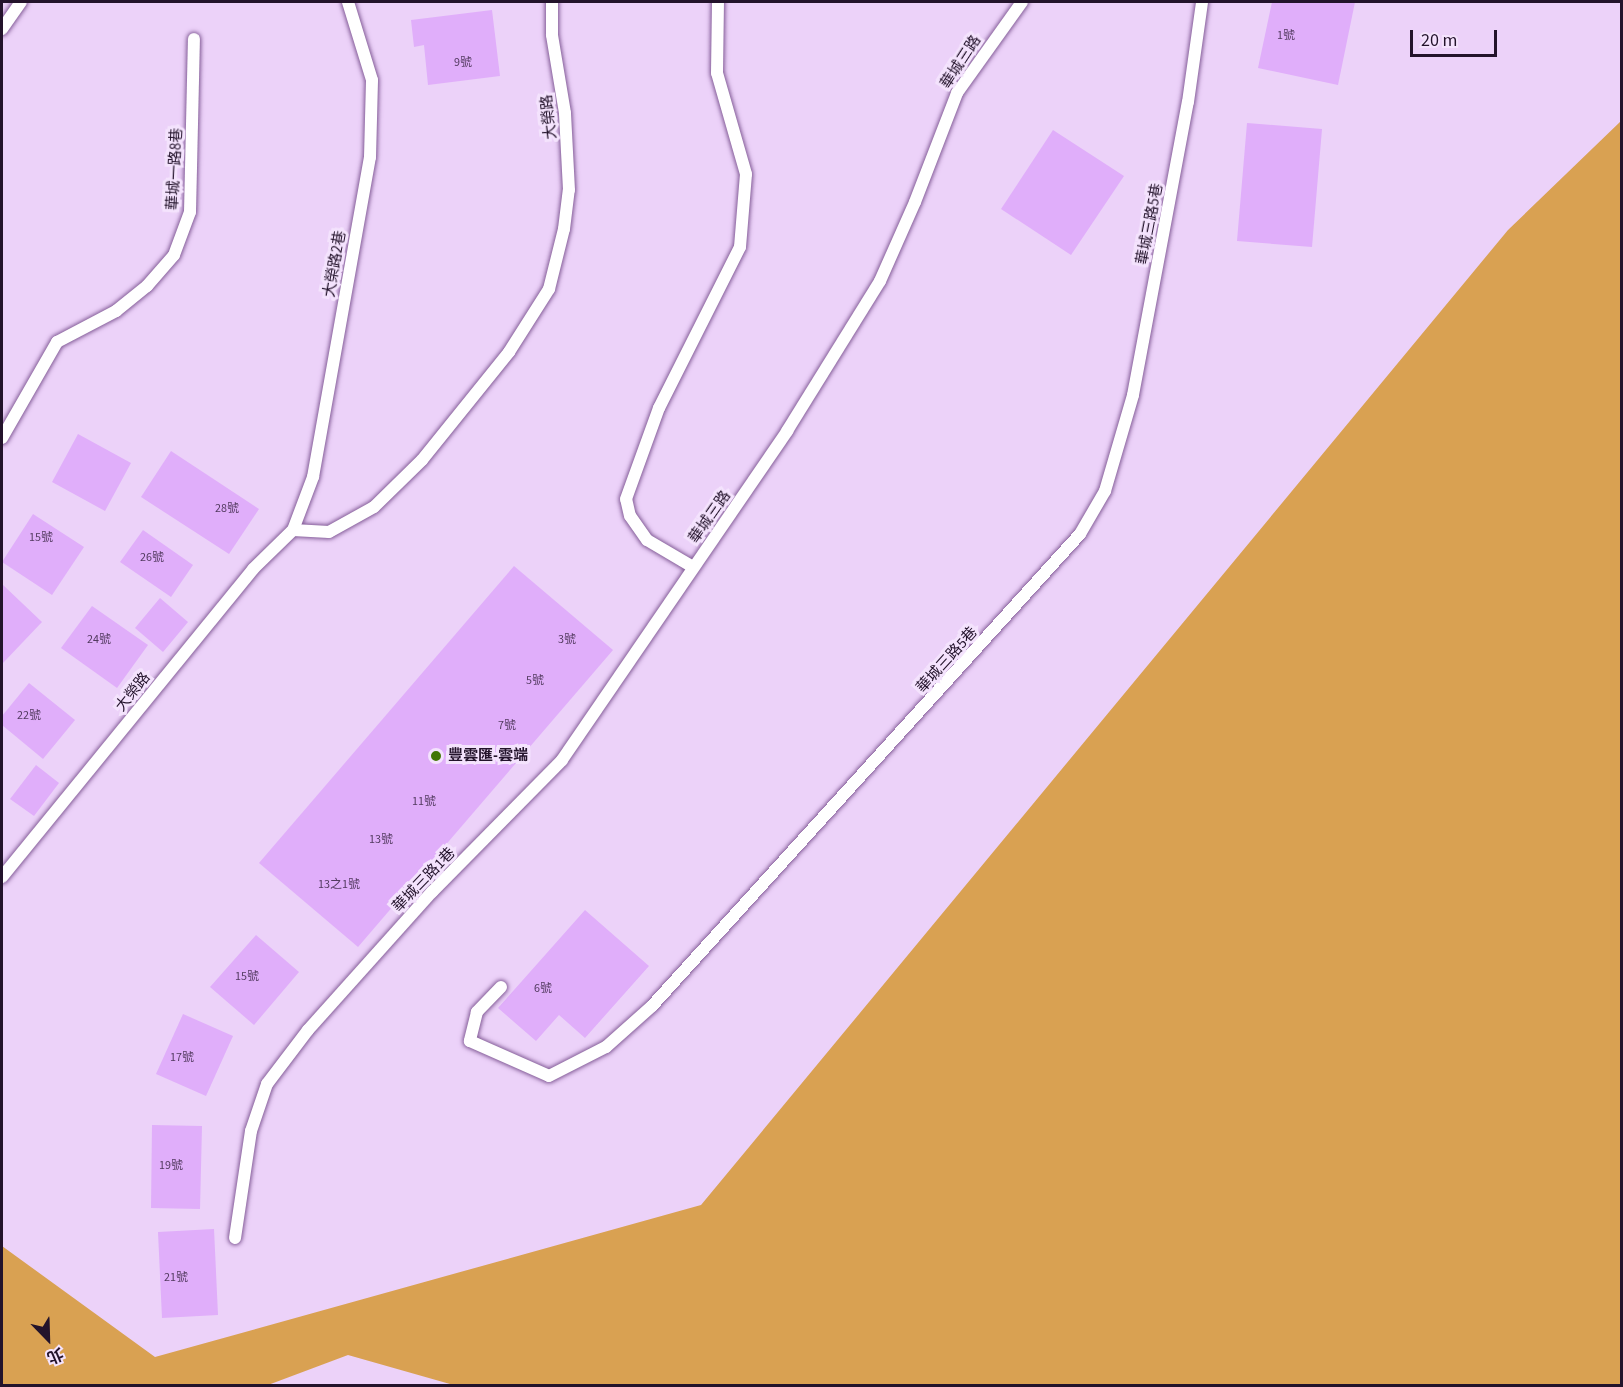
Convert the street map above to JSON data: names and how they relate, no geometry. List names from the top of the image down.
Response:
{
  "streets": {
    "lane": [
      "華城三路",
      "大榮路",
      "華城一路8巷",
      "華城三路5巷",
      "大榮路2巷",
      "華城三路1巷"
    ]
  },
  "crossings": [
    ["華城三路", "華城三路1巷"],
    ["大榮路", "大榮路2巷"]
  ],
  "places": ["豐雲匯-雲端"],
  "house_numbers": [
    "1號",
    "9號",
    "28號",
    "15號",
    "26號",
    "24號",
    "3號",
    "5號",
    "22號",
    "7號",
    "11號",
    "13號",
    "13之1號",
    "15號",
    "6號",
    "17號",
    "19號",
    "21號"
  ],
  "scale_bar": "20 m",
  "north": "bottom right"
}
